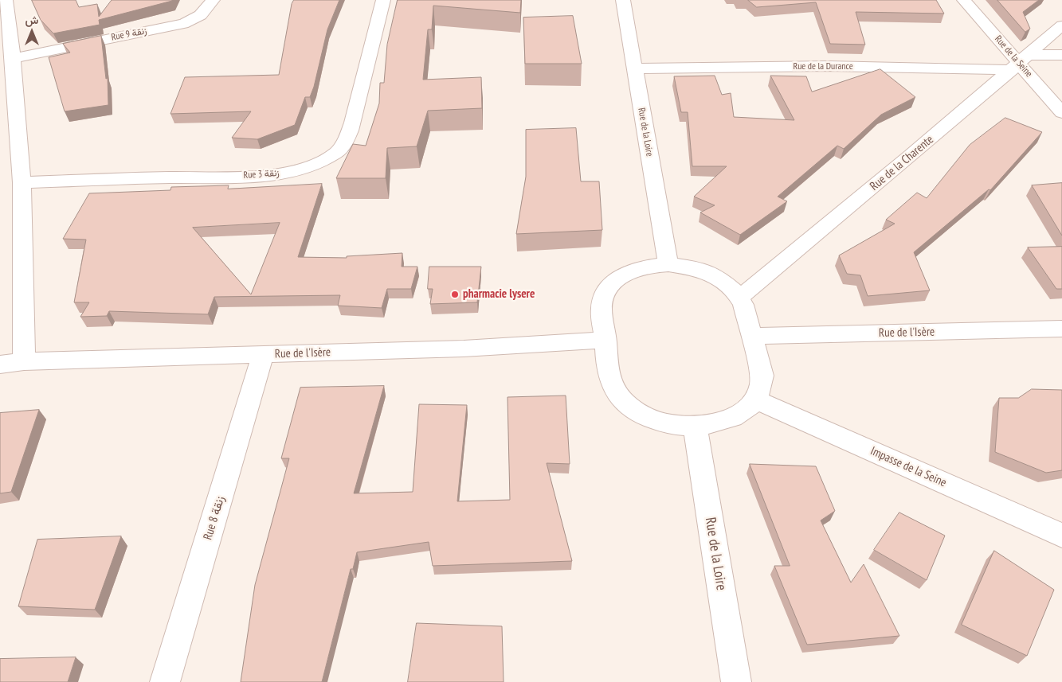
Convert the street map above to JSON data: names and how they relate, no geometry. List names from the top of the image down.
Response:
{
  "streets": {
    "street": [
      "Rue 9 زنقة",
      "Rue de la Seine",
      "Rue de la Durance",
      "Rue de la Loire",
      "Rue de la Charente",
      "Rue 3 زنقة",
      "Rue de l'Isère",
      "Impasse de la Seine",
      "Rue 8 زنقة"
    ]
  },
  "crossings": [
    ["Rue de la Seine", "Rue de la Durance"],
    ["Rue de la Seine", "Rue de la Charente"],
    ["Rue de la Durance", "Rue de la Loire"],
    ["Rue de la Durance", "Rue de la Charente"],
    ["Rue de l'Isère", "Rue 8 زنقة"]
  ],
  "places": ["pharmacie lysere"],
  "north": "top"
}
